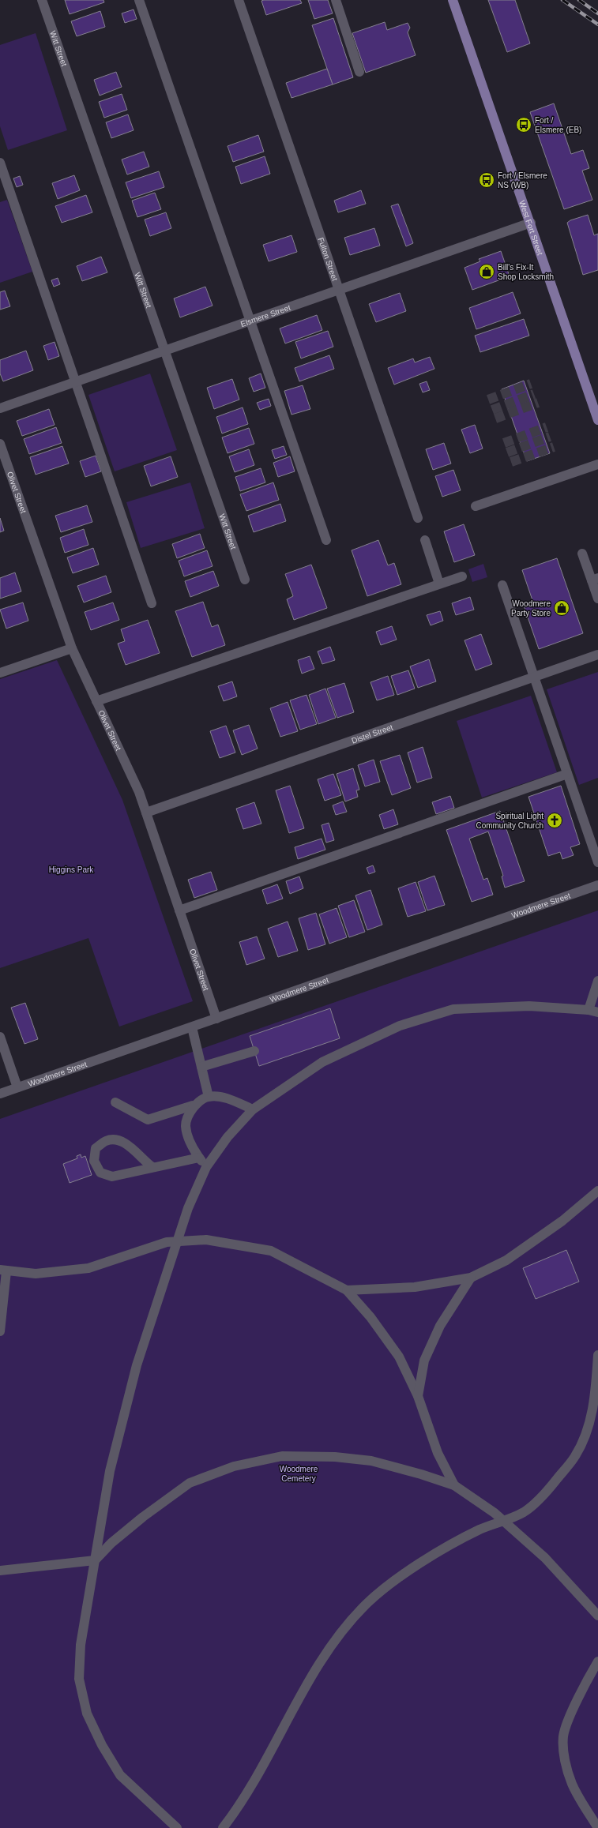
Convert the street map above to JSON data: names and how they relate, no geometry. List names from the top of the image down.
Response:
{
  "streets": {
    "main road": ["West Fort Street"],
    "street": [
      "Witt Street",
      "Fulton Street",
      "Elsmere Street",
      "Olivet Street",
      "Distel Street",
      "Woodmere Street"
    ]
  },
  "crossings": [
    ["Witt Street", "Elsmere Street"],
    ["West Fort Street", "Elsmere Street"],
    ["Fulton Street", "Elsmere Street"],
    ["Olivet Street", "Distel Street"],
    ["Olivet Street", "Woodmere Street"]
  ],
  "parks": ["Higgins Park", "Woodmere Cemetery"],
  "places": {
    "bus stop": ["Fort / Elsmere (EB)", "Fort / Elsmere NS (WB)"],
    "shop": ["Bill's Fix-It Shop Locksmith", "Woodmere Party Store"],
    "church": ["Spiritual Light Community Church"]
  }
}
